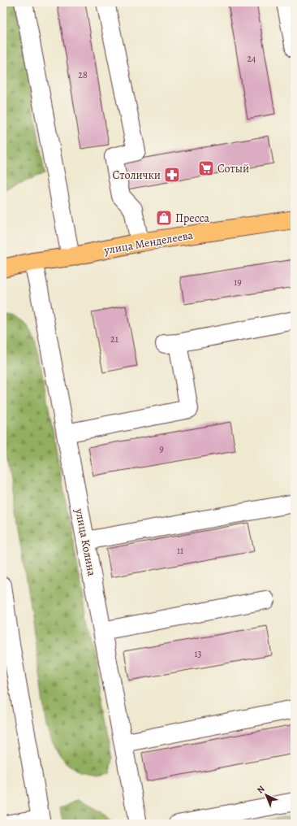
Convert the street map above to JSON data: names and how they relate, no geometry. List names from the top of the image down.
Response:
{
  "streets": {
    "main road": ["улица Менделеева"],
    "street": ["улица Колина"]
  },
  "crossings": [
    ["улица Менделеева", "улица Колина"]
  ],
  "places": {
    "supermarket": ["Сотый"],
    "pharmacy": ["Столички"],
    "shop": ["Пресса"]
  },
  "house_numbers": [
    "24",
    "28",
    "19",
    "21",
    "9",
    "11",
    "13"
  ],
  "north": "top left"
}
